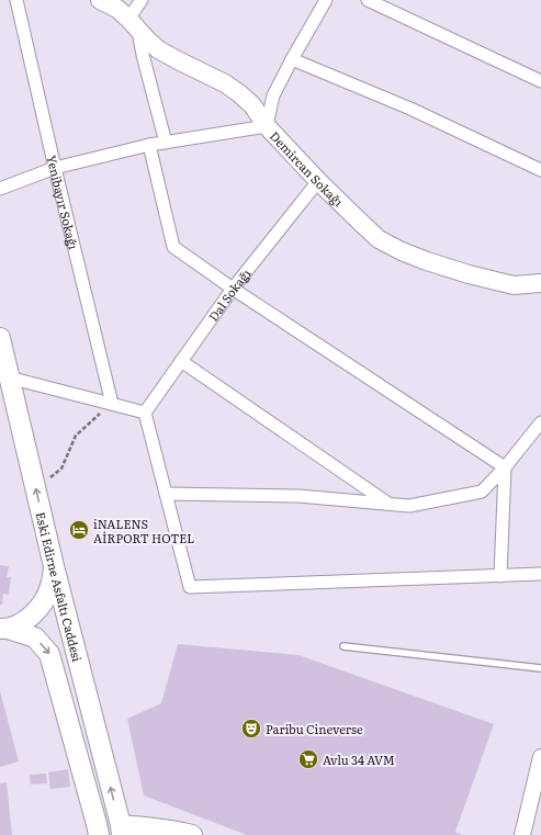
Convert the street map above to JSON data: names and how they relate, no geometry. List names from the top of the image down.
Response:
{
  "streets": {
    "main road": ["Demircan Sokağı", "Eski Edirne Asfaltı Caddesi"],
    "street": ["Yenibayır Sokağı", "Dal Sokağı"]
  },
  "crossings": [
    ["Demircan Sokağı", "Dal Sokağı"]
  ],
  "places": {
    "hotel": ["iNALENS AİRPORT HOTEL"],
    "theatre": ["Paribu Cineverse"],
    "supermarket": ["Avlu 34 AVM"]
  }
}
